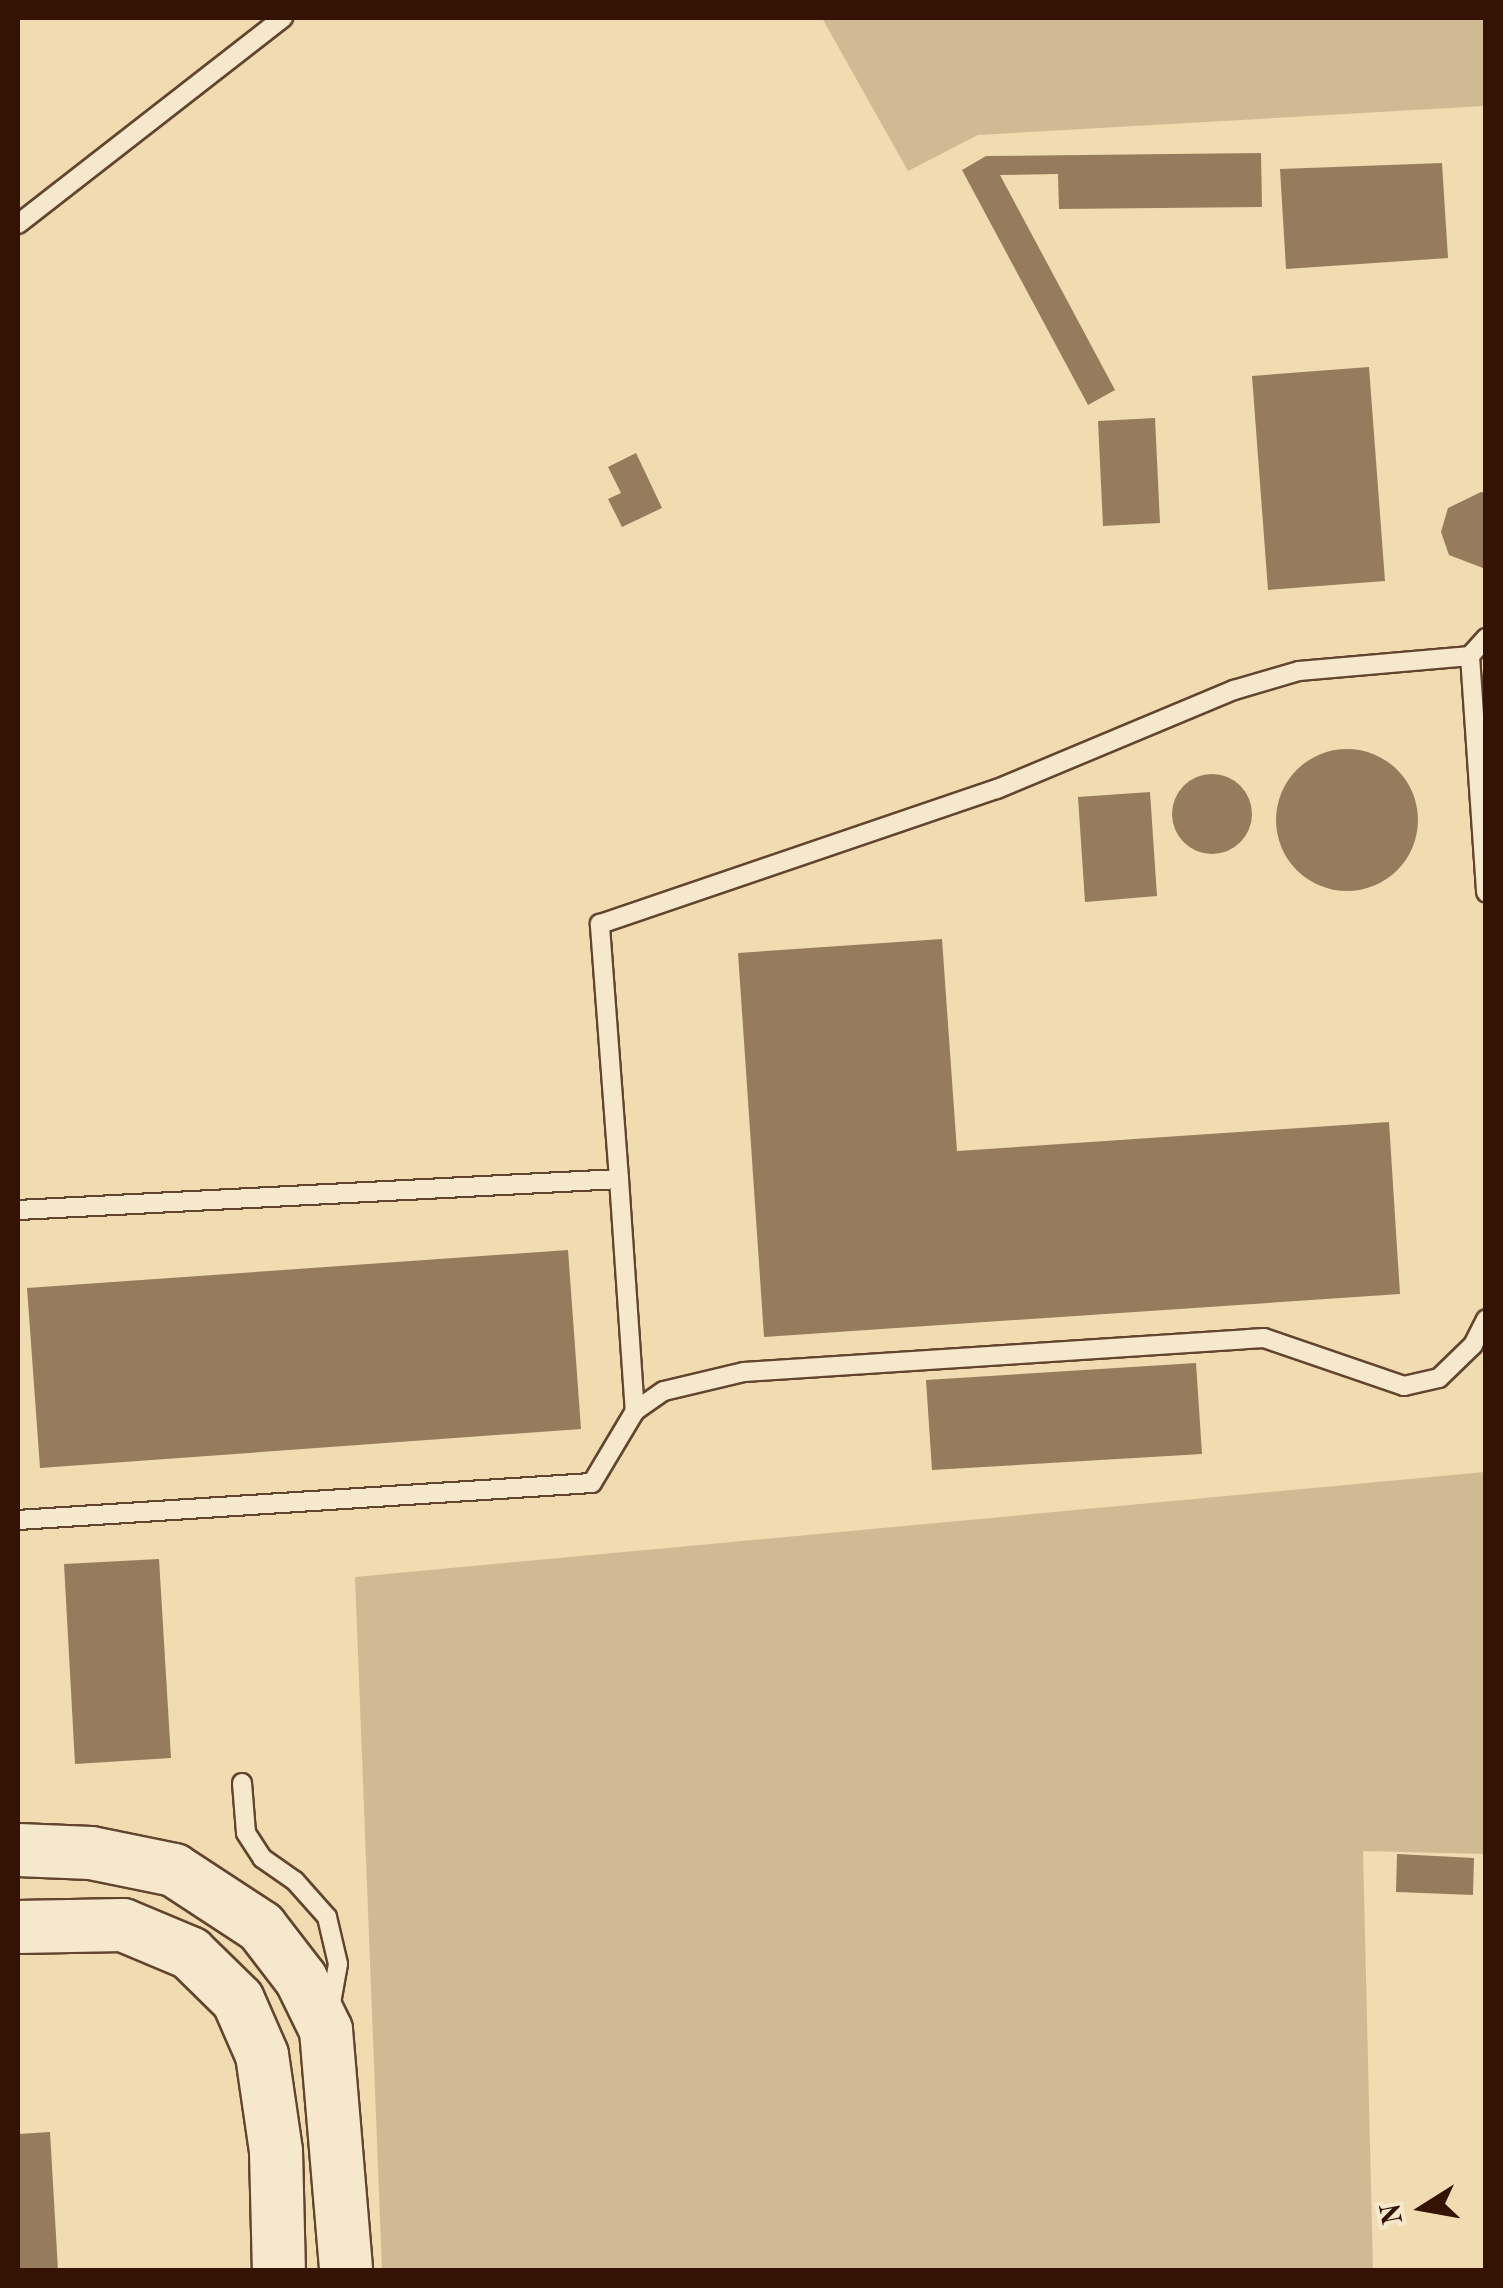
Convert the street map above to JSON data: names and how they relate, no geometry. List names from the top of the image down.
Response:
{
  "north": "left"
}
